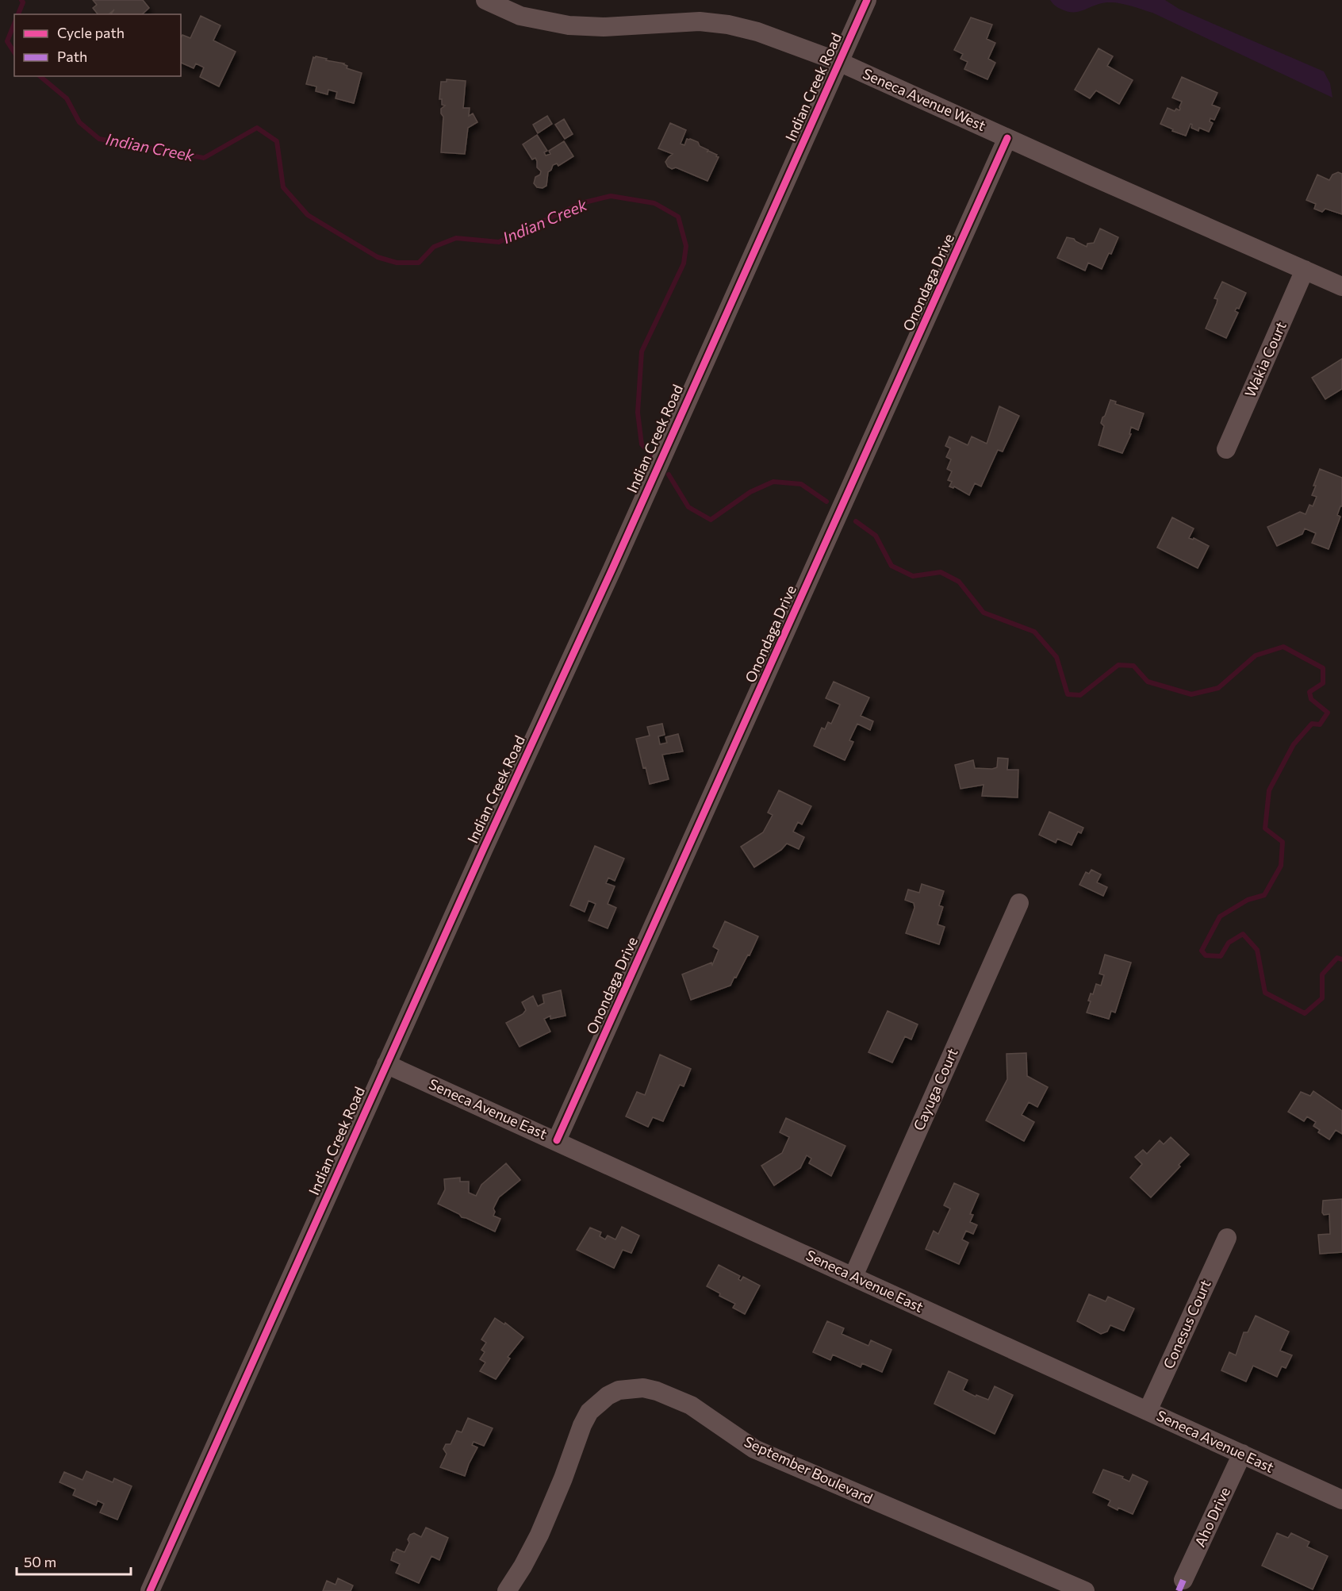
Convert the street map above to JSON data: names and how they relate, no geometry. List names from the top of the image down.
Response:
{
  "streets": {
    "street": [
      "Indian Creek Road",
      "Seneca Avenue West",
      "Onondaga Drive",
      "Wakia Court",
      "Cayuga Court",
      "Seneca Avenue East",
      "Conesus Court",
      "September Boulevard",
      "Aho Drive"
    ]
  },
  "crossings": [
    ["Indian Creek Road", "Seneca Avenue West"],
    ["Indian Creek Road", "Seneca Avenue East"],
    ["Seneca Avenue West", "Onondaga Drive"],
    ["Seneca Avenue West", "Wakia Court"],
    ["Onondaga Drive", "Seneca Avenue East"],
    ["Cayuga Court", "Seneca Avenue East"],
    ["Seneca Avenue East", "Conesus Court"],
    ["Seneca Avenue East", "Aho Drive"]
  ],
  "water": ["Indian Creek"],
  "legend": ["Cycle path", "Path"],
  "scale_bar": "50 m"
}
